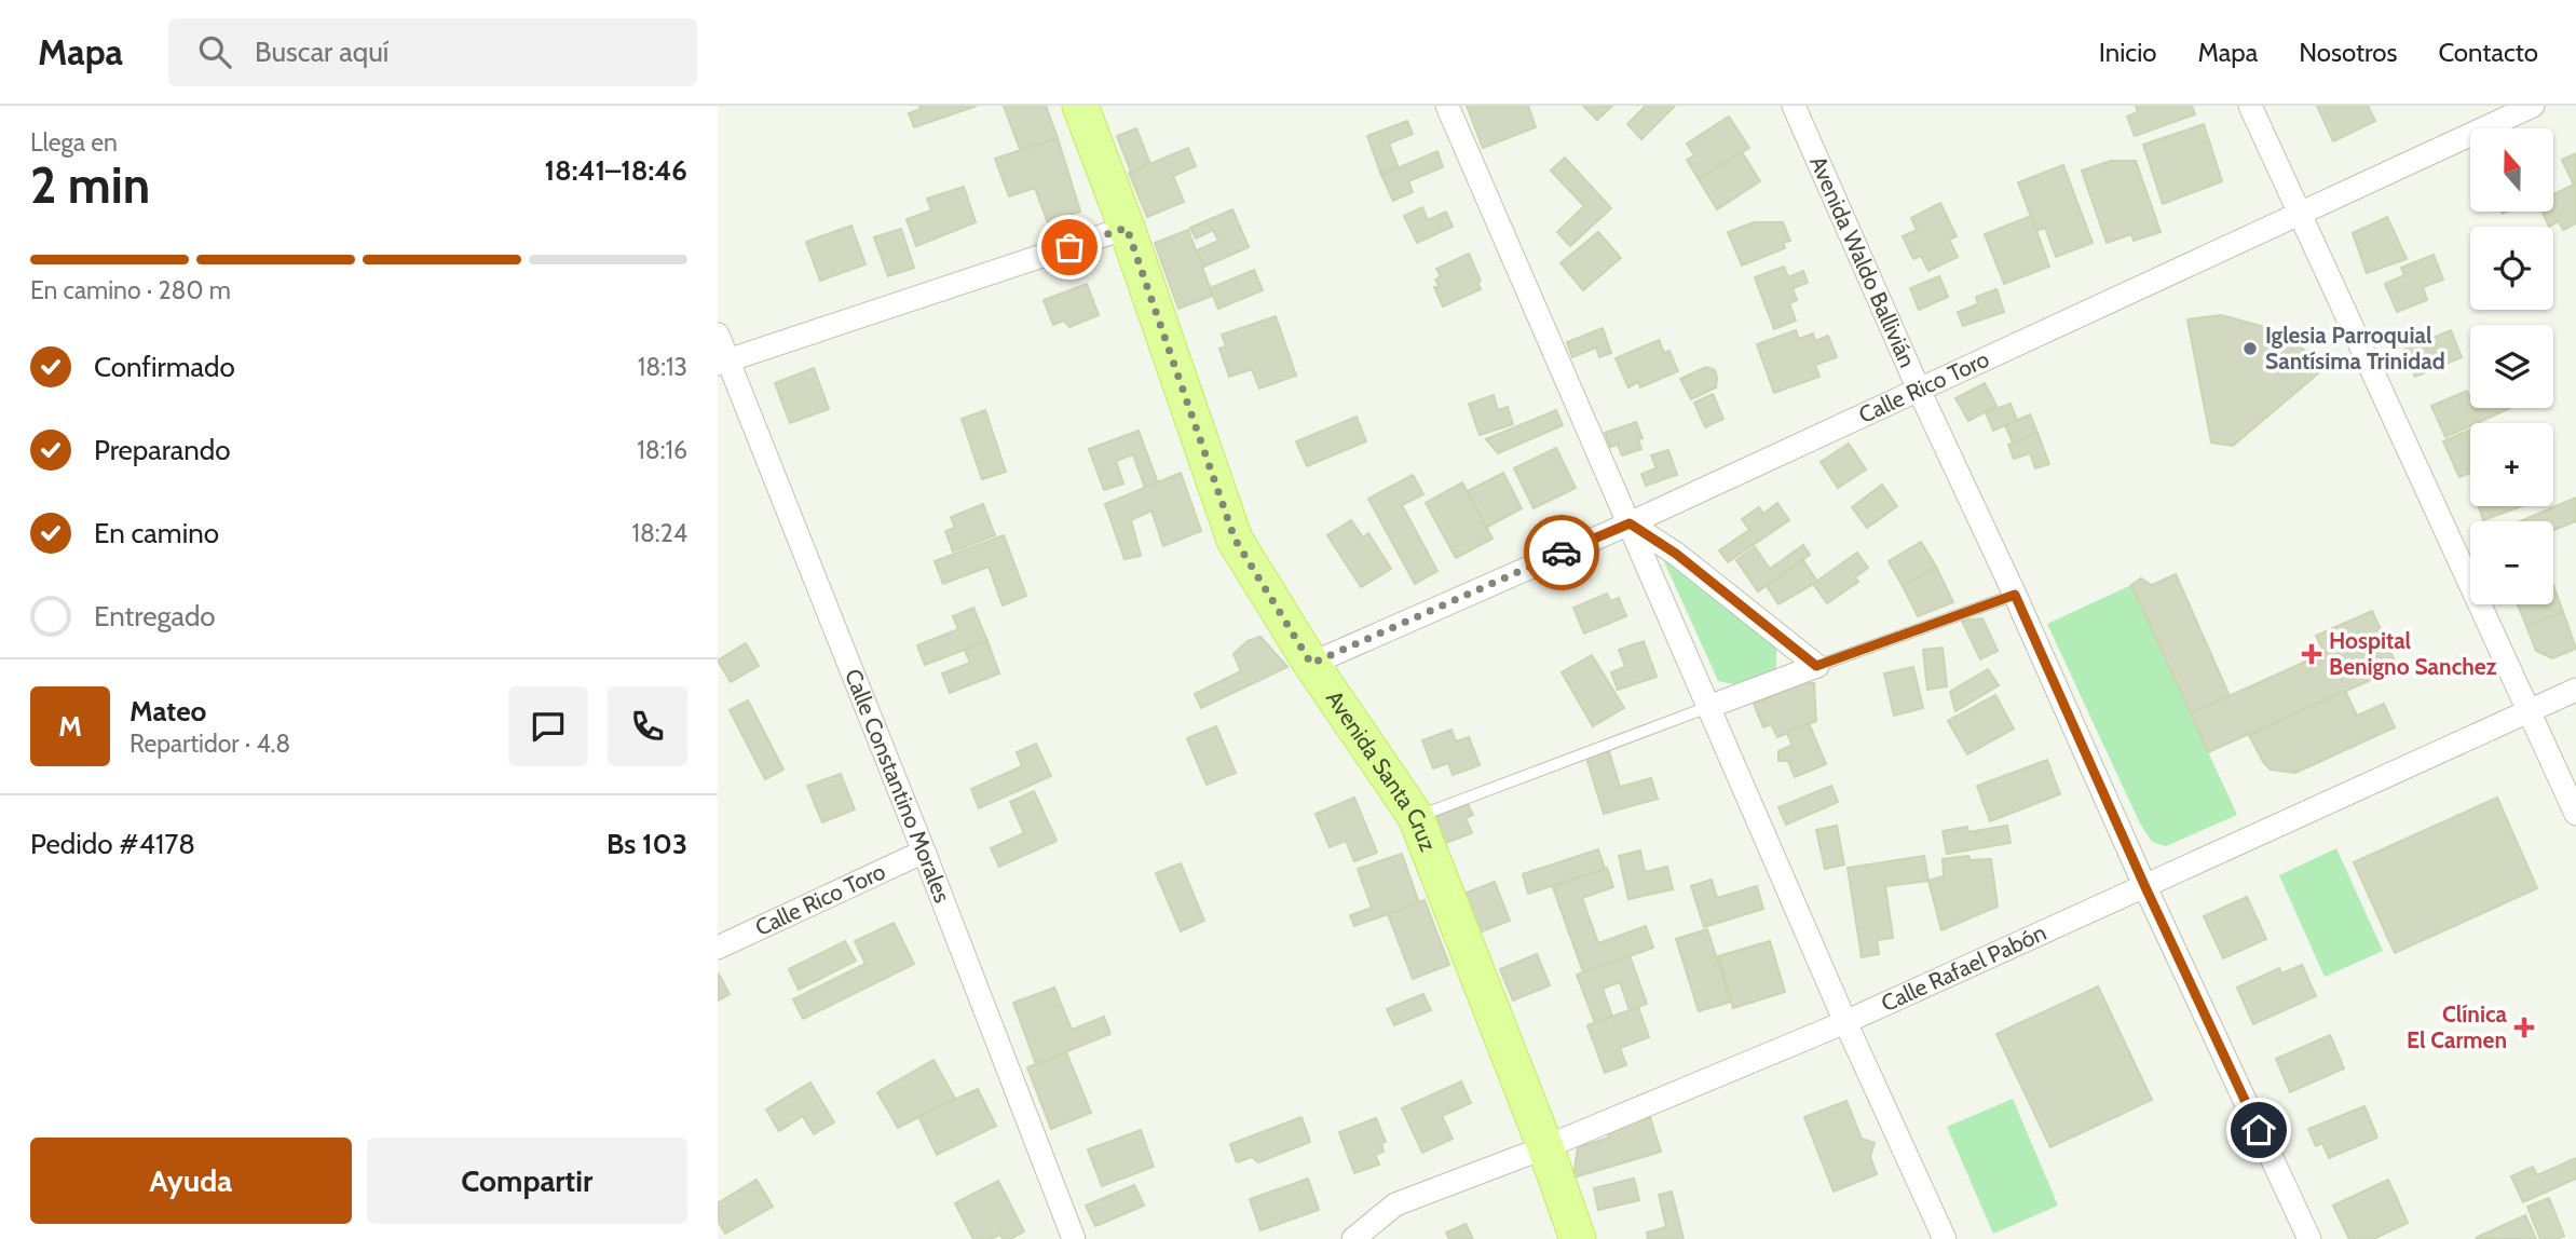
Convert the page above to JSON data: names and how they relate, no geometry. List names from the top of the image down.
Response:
{
  "streets": {
    "main road": ["Avenida Santa Cruz"],
    "street": [
      "Avenida Waldo Ballivián",
      "Calle Rico Toro",
      "Calle Constantino Morales",
      "Calle Rafael Pabón"
    ]
  },
  "crossings": [
    ["Avenida Waldo Ballivián", "Calle Rico Toro"],
    ["Avenida Waldo Ballivián", "Calle Rafael Pabón"],
    ["Calle Rico Toro", "Avenida Santa Cruz"],
    ["Calle Rico Toro", "Calle Constantino Morales"],
    ["Avenida Santa Cruz", "Calle Rafael Pabón"]
  ],
  "places": {
    "other": ["Iglesia Parroquial Santísima Trinidad"],
    "health": ["Hospital Benigno Sanchez", "Clínica El Carmen"]
  },
  "north": "top",
  "page": {
    "header": "Mapa",
    "search": "Buscar aquí",
    "nav": [
      "Inicio",
      "Mapa",
      "Nosotros",
      "Contacto"
    ],
    "heading": ["2 min", "Llega en", "18:41–18:46"],
    "panel": [
      "Mateo",
      "Repartidor · 4.8",
      "Pedido #4178",
      "Bs 103"
    ],
    "map_buttons": ["+", "−"],
    "bar": "En camino · 280 m",
    "list": [
      ["Confirmado", "18:13"],
      ["Preparando", "18:16"],
      ["En camino", "18:24"],
      "Entregado"
    ],
    "round": "M",
    "buttons": ["Ayuda", "Compartir"]
  }
}
